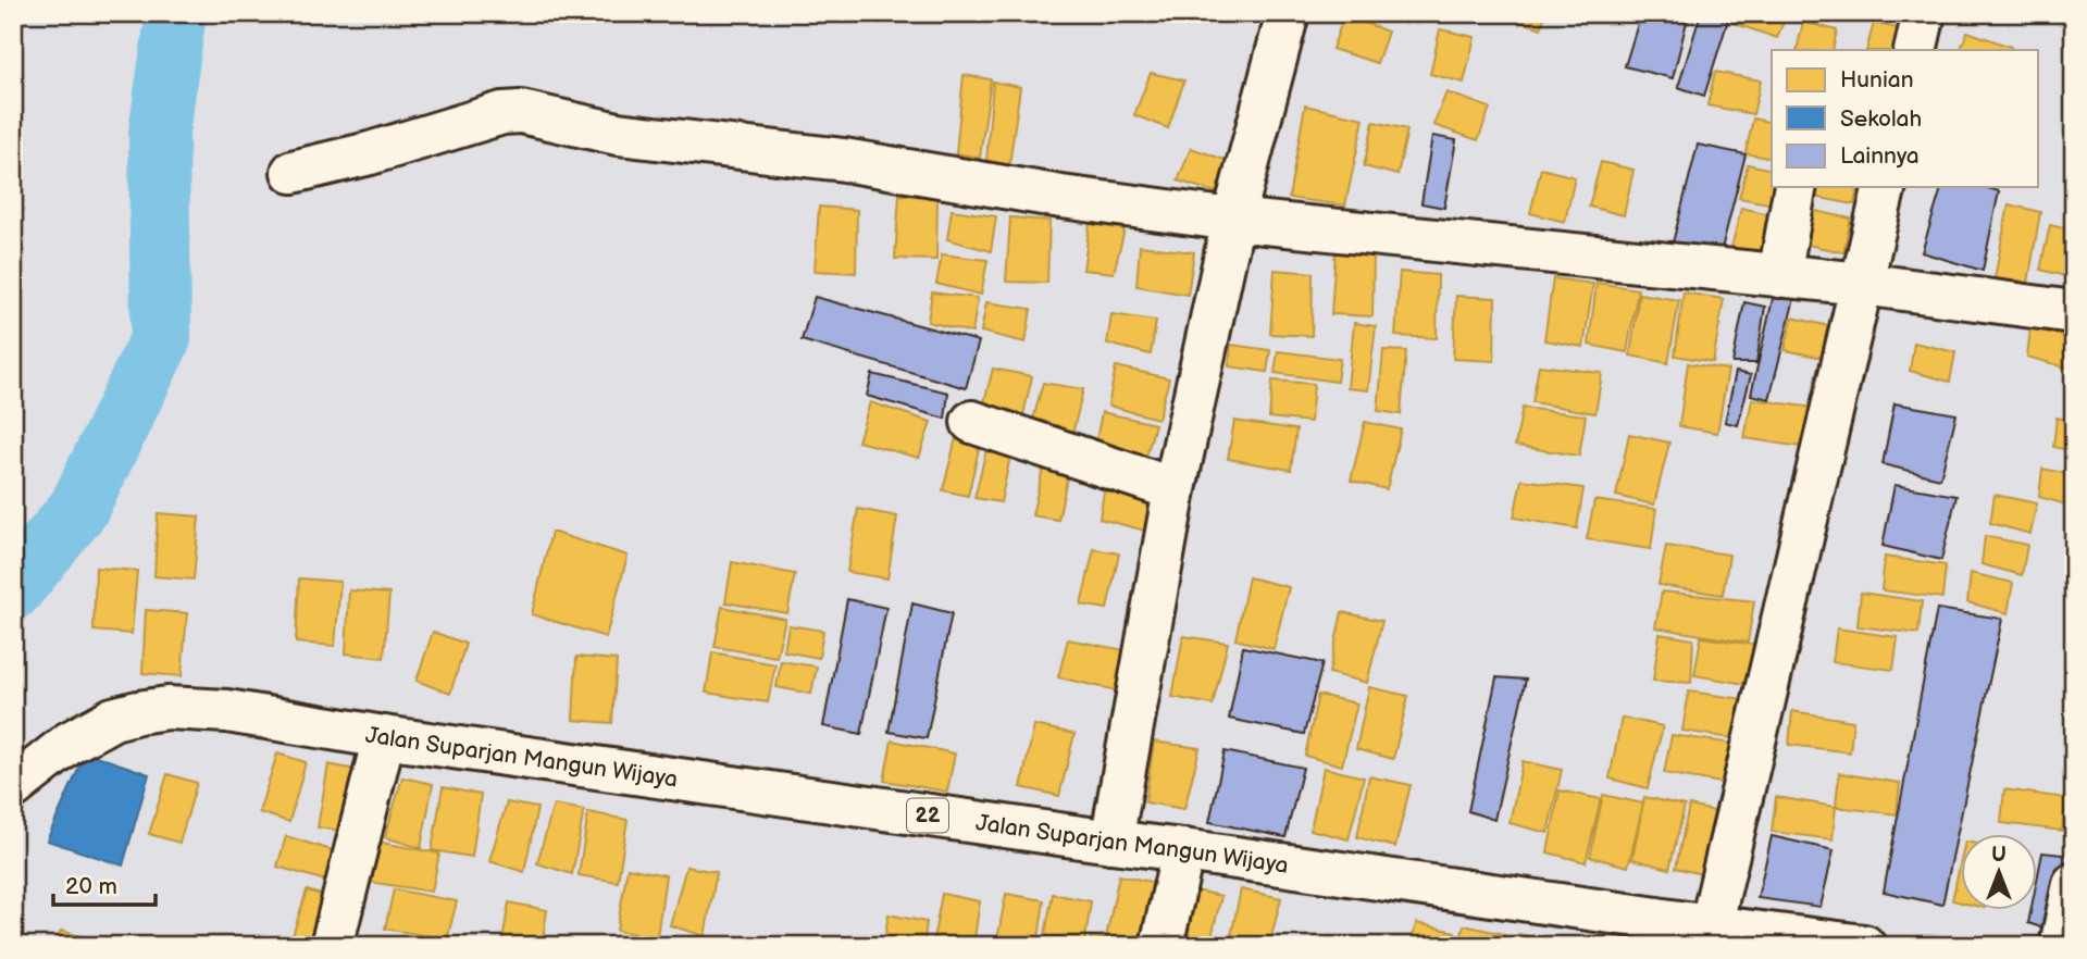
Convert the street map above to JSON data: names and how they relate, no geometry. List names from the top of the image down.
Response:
{
  "streets": {
    "main road": ["Jalan Suparjan Mangun Wijaya", "22"]
  },
  "legend": ["Hunian", "Sekolah", "Lainnya"],
  "scale_bar": "20 m",
  "north": "top"
}
